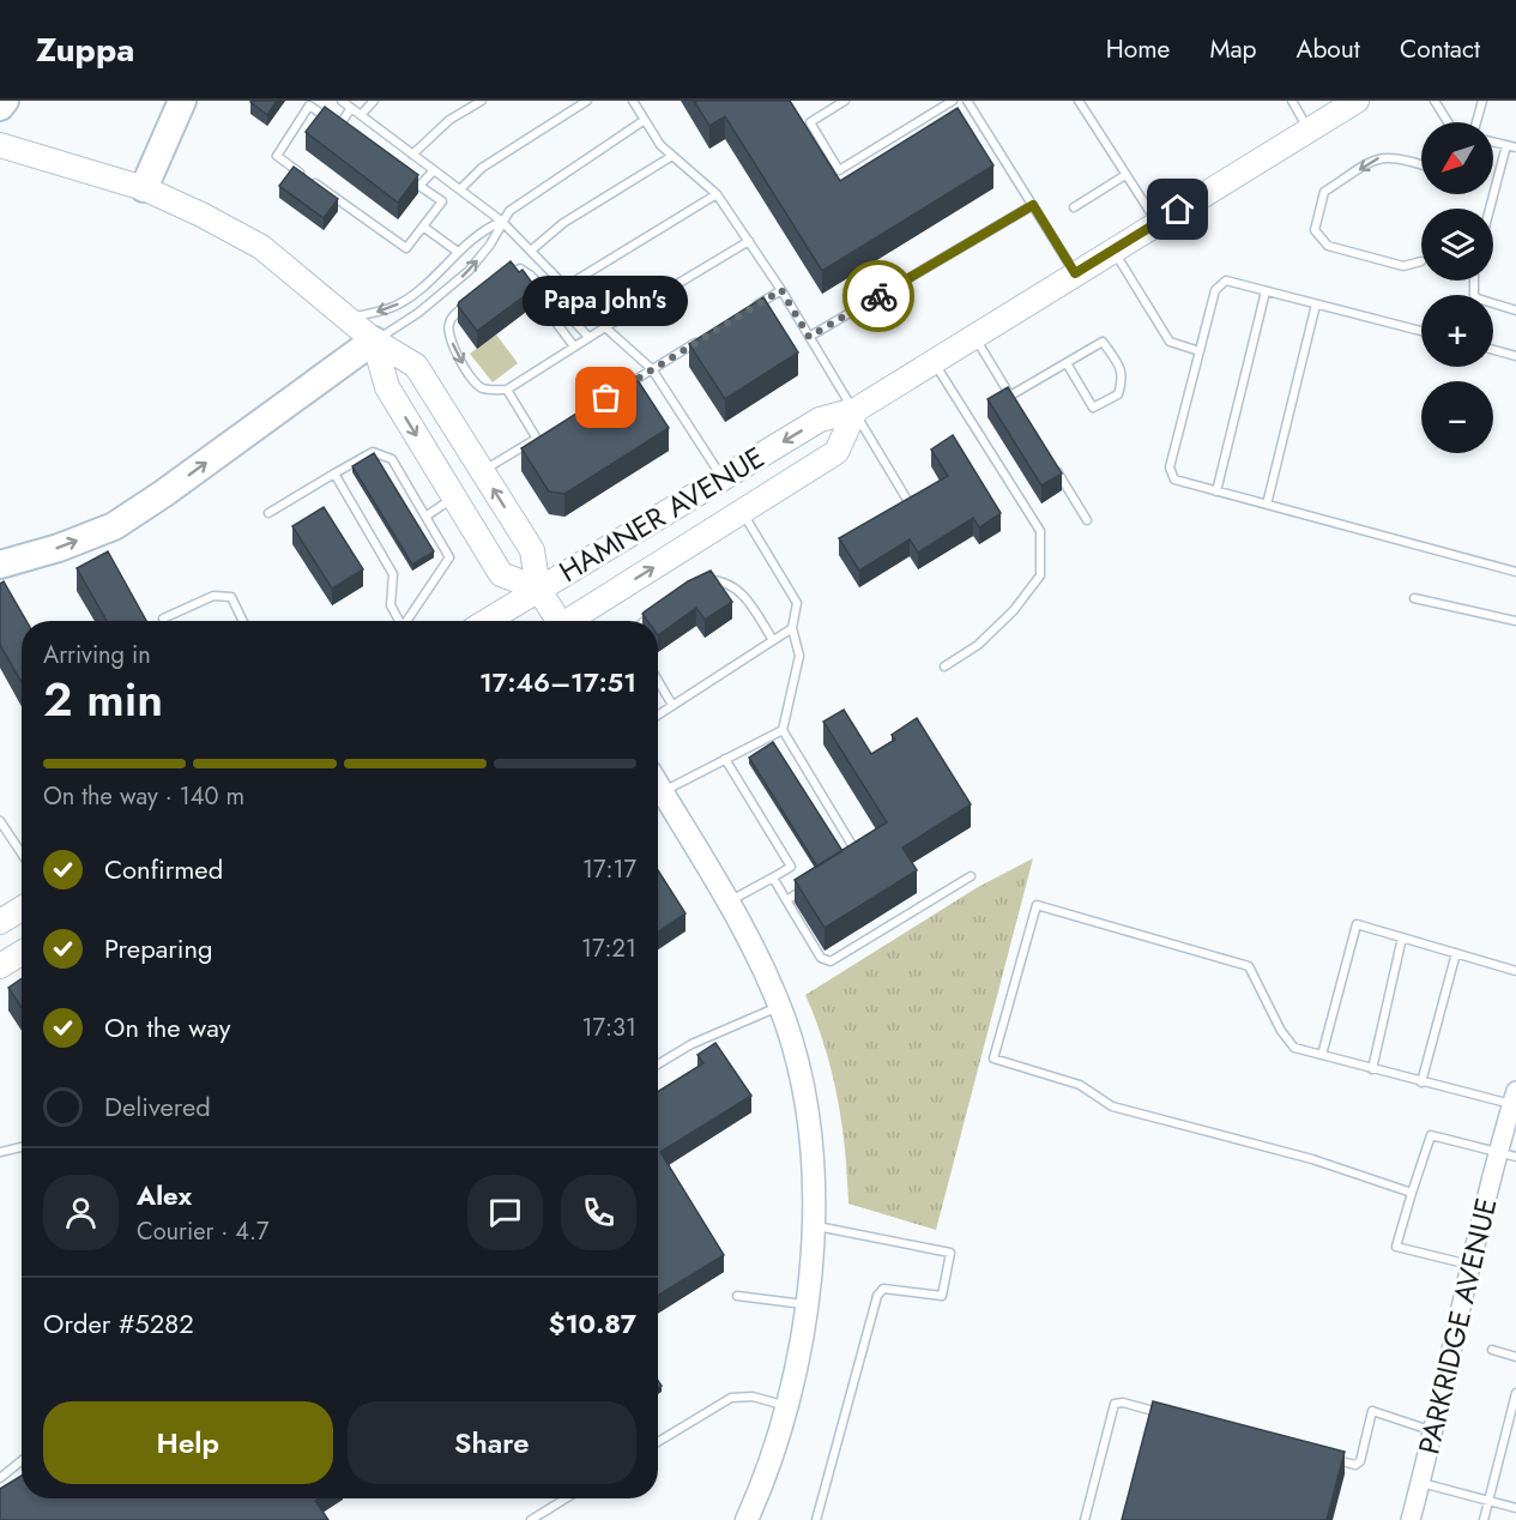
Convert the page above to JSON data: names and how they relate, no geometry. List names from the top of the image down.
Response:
{
  "streets": {
    "main road": ["HAMNER AVENUE"],
    "street": ["PARKRIDGE AVENUE"]
  },
  "places": ["Papa John's"],
  "north": "bottom left",
  "page": {
    "header": "Zuppa",
    "nav": [
      "Home",
      "Map",
      "About",
      "Contact"
    ],
    "map_buttons": ["+", "−"],
    "bubble": "Papa John's",
    "heading": ["2 min", "Arriving in", "17:46–17:51"],
    "panel": [
      "Alex",
      "Courier · 4.7",
      "Order #5282",
      "$10.87"
    ],
    "bar": "On the way · 140 m",
    "list": [
      ["Confirmed", "17:17"],
      ["Preparing", "17:21"],
      ["On the way", "17:31"],
      "Delivered"
    ],
    "buttons": ["Help", "Share"]
  }
}
